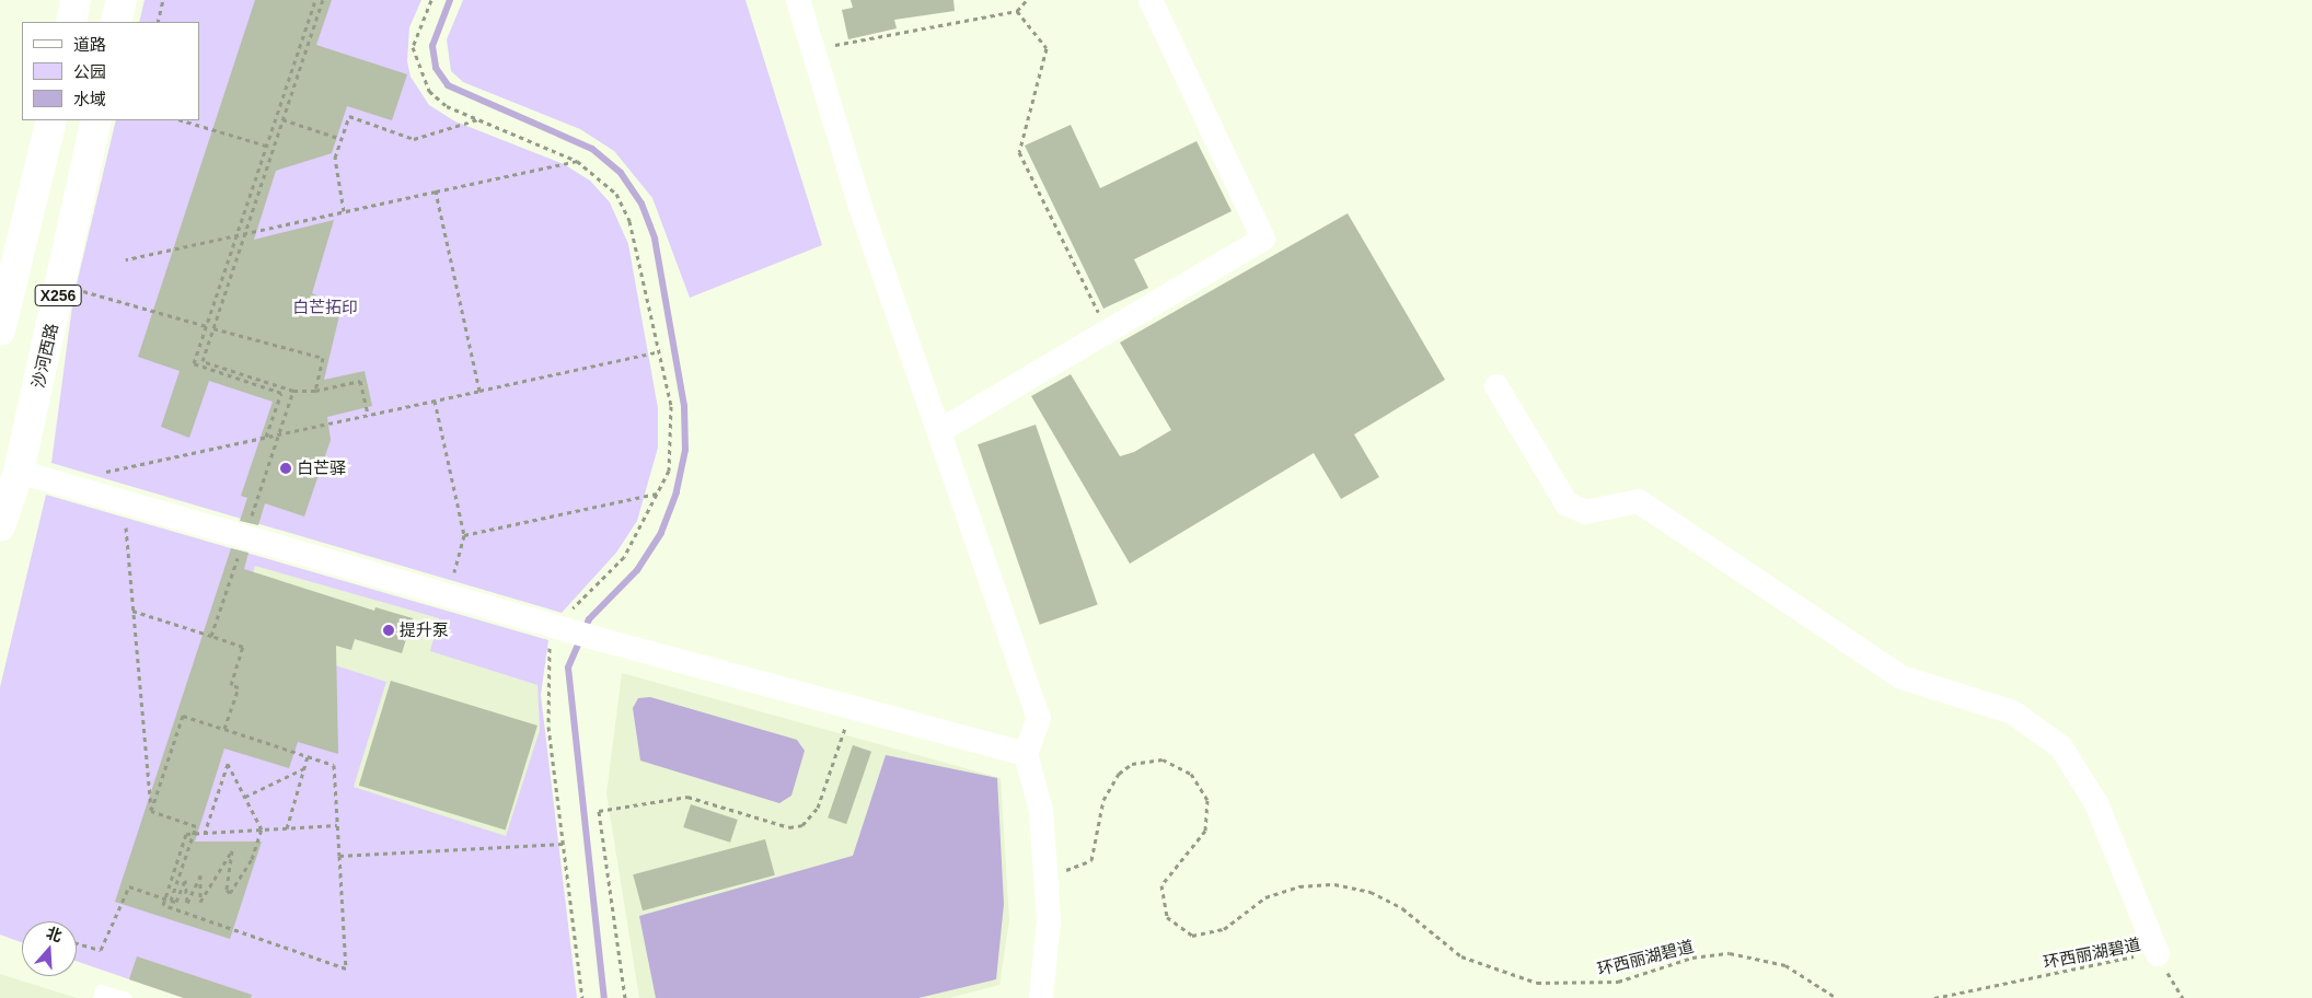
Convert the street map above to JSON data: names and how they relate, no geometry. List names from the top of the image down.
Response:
{
  "streets": {
    "main road": ["X256", "沙河西路"],
    "path": ["环西丽湖碧道"]
  },
  "parks": ["白芒拓印"],
  "places": ["白芒驿", "提升泵"],
  "legend": ["道路", "公园", "水域"],
  "north": "top"
}
